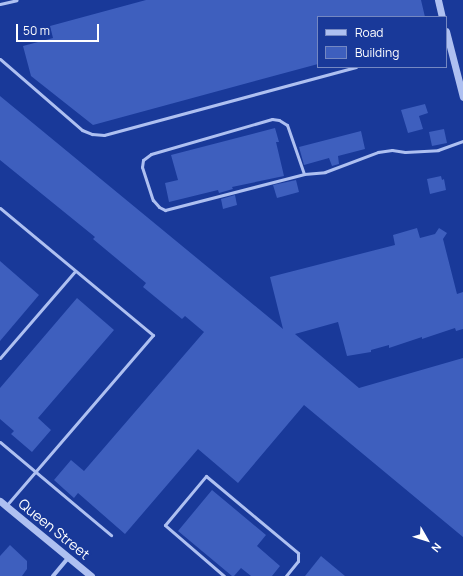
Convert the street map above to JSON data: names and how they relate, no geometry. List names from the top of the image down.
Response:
{
  "streets": {
    "street": ["Queen Street"]
  },
  "legend": ["Road", "Building"],
  "scale_bar": "50 m",
  "north": "bottom right"
}
